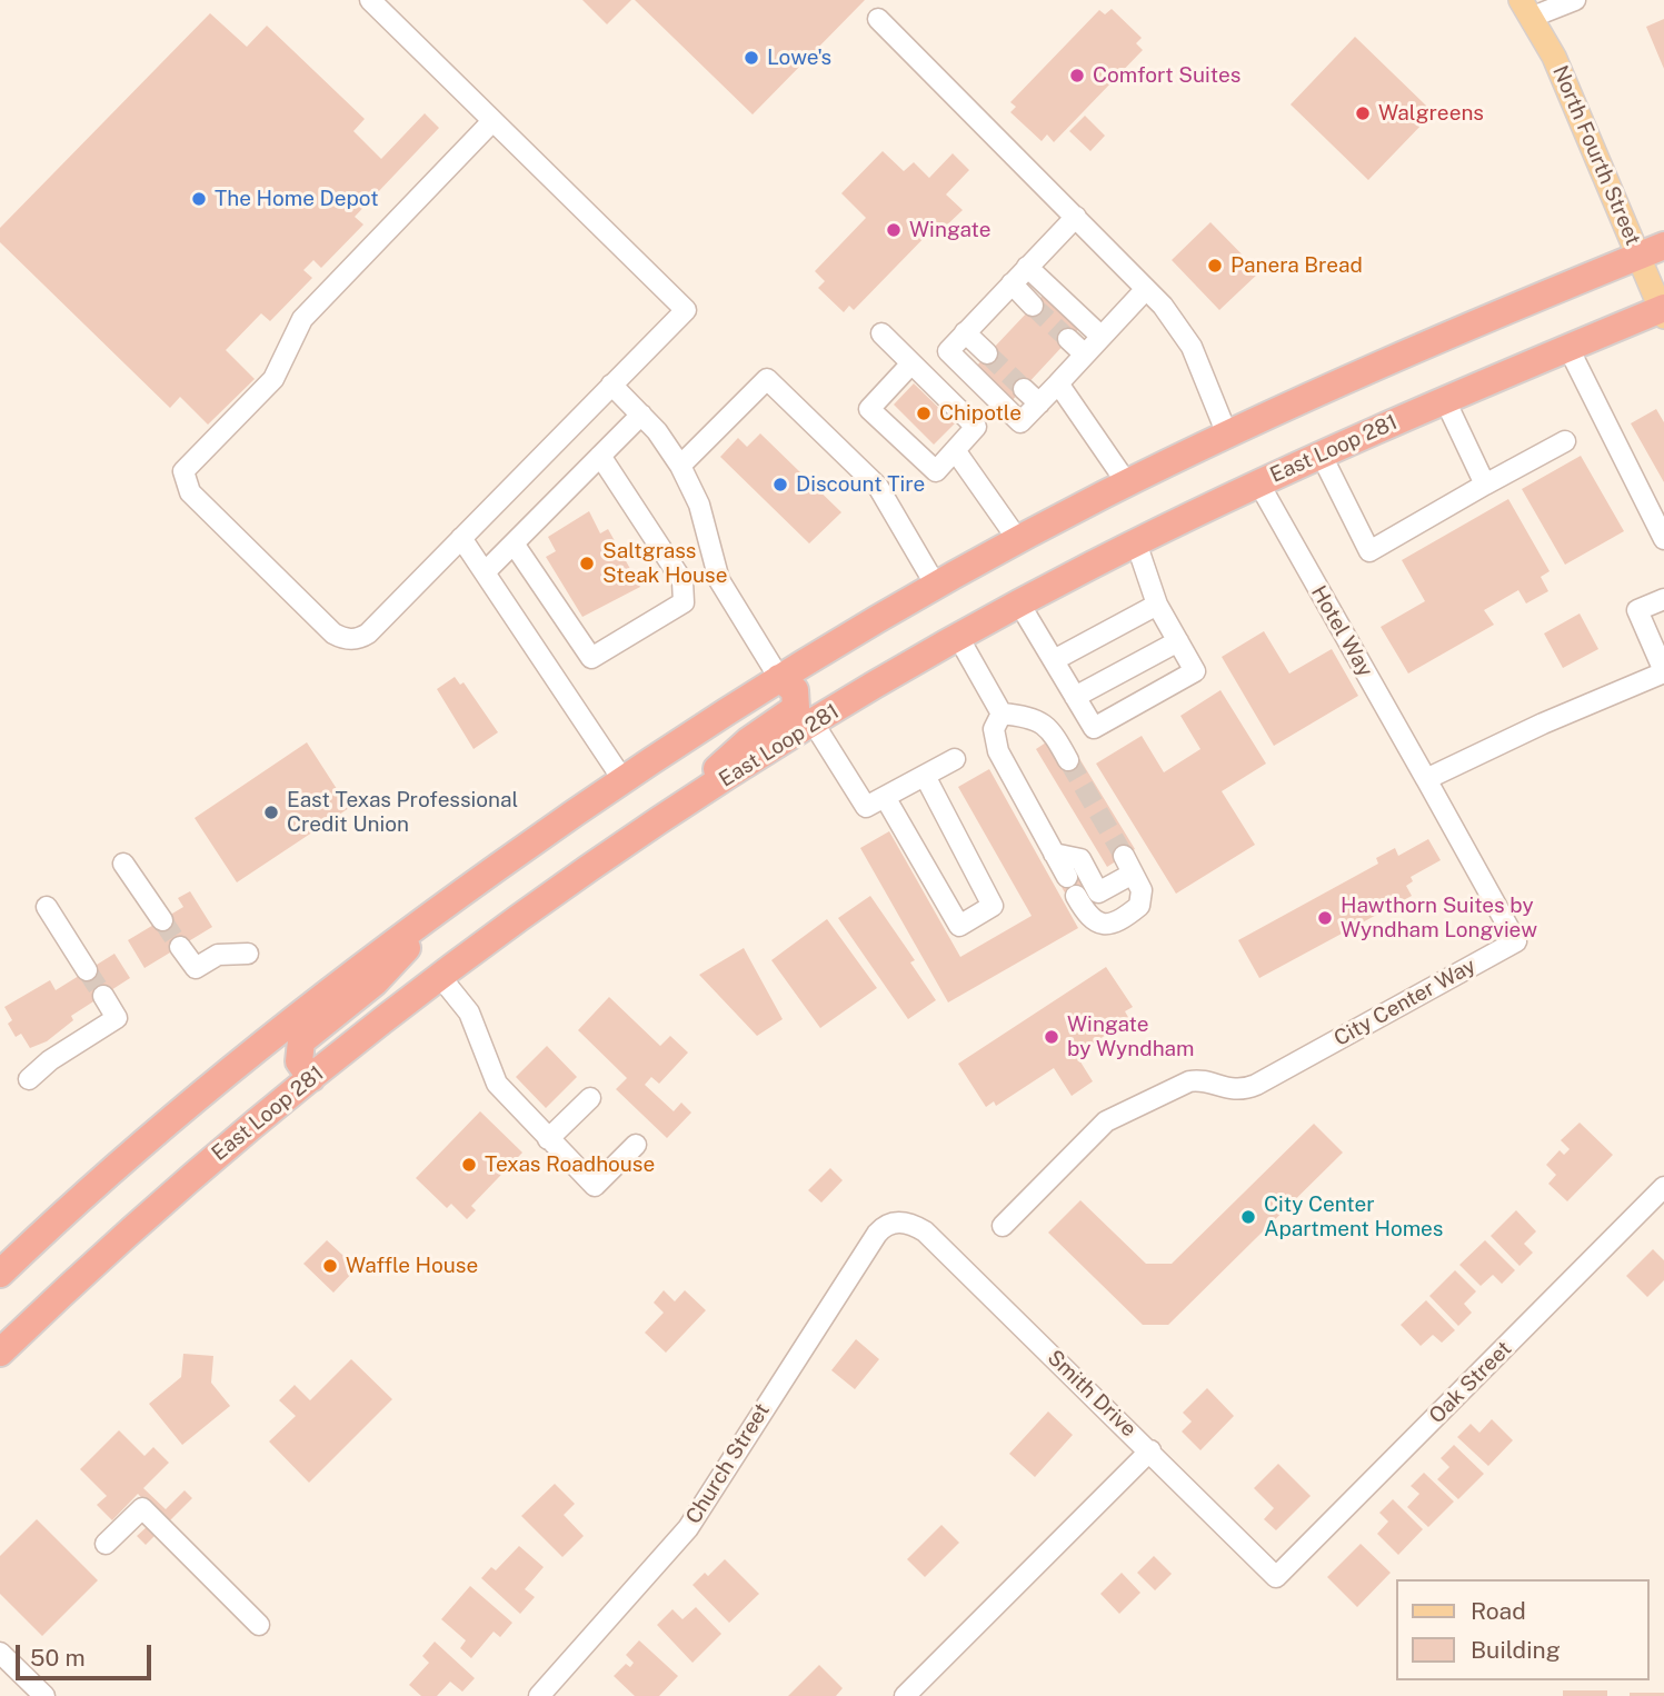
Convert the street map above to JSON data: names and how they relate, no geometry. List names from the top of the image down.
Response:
{
  "streets": {
    "highway": ["East Loop 281"],
    "main road": ["North Fourth Street"],
    "street": [
      "Hotel Way",
      "City Center Way",
      "Oak Street",
      "Smith Drive",
      "Church Street"
    ]
  },
  "crossings": [
    ["North Fourth Street", "East Loop 281"],
    ["East Loop 281", "Hotel Way"],
    ["Hotel Way", "City Center Way"],
    ["Oak Street", "Smith Drive"],
    ["Smith Drive", "Church Street"]
  ],
  "places": [
    "Lowe's",
    "Comfort Suites",
    "Walgreens",
    "The Home Depot",
    "Wingate",
    "Panera Bread",
    "Chipotle",
    "Discount Tire",
    "Saltgrass Steak House",
    "East Texas Professional Credit Union",
    "Hawthorn Suites by Wyndham Longview",
    "Wingate by Wyndham",
    "Texas Roadhouse",
    "City Center Apartment Homes",
    "Waffle House"
  ],
  "legend": ["Road", "Building"],
  "scale_bar": "50 m"
}
